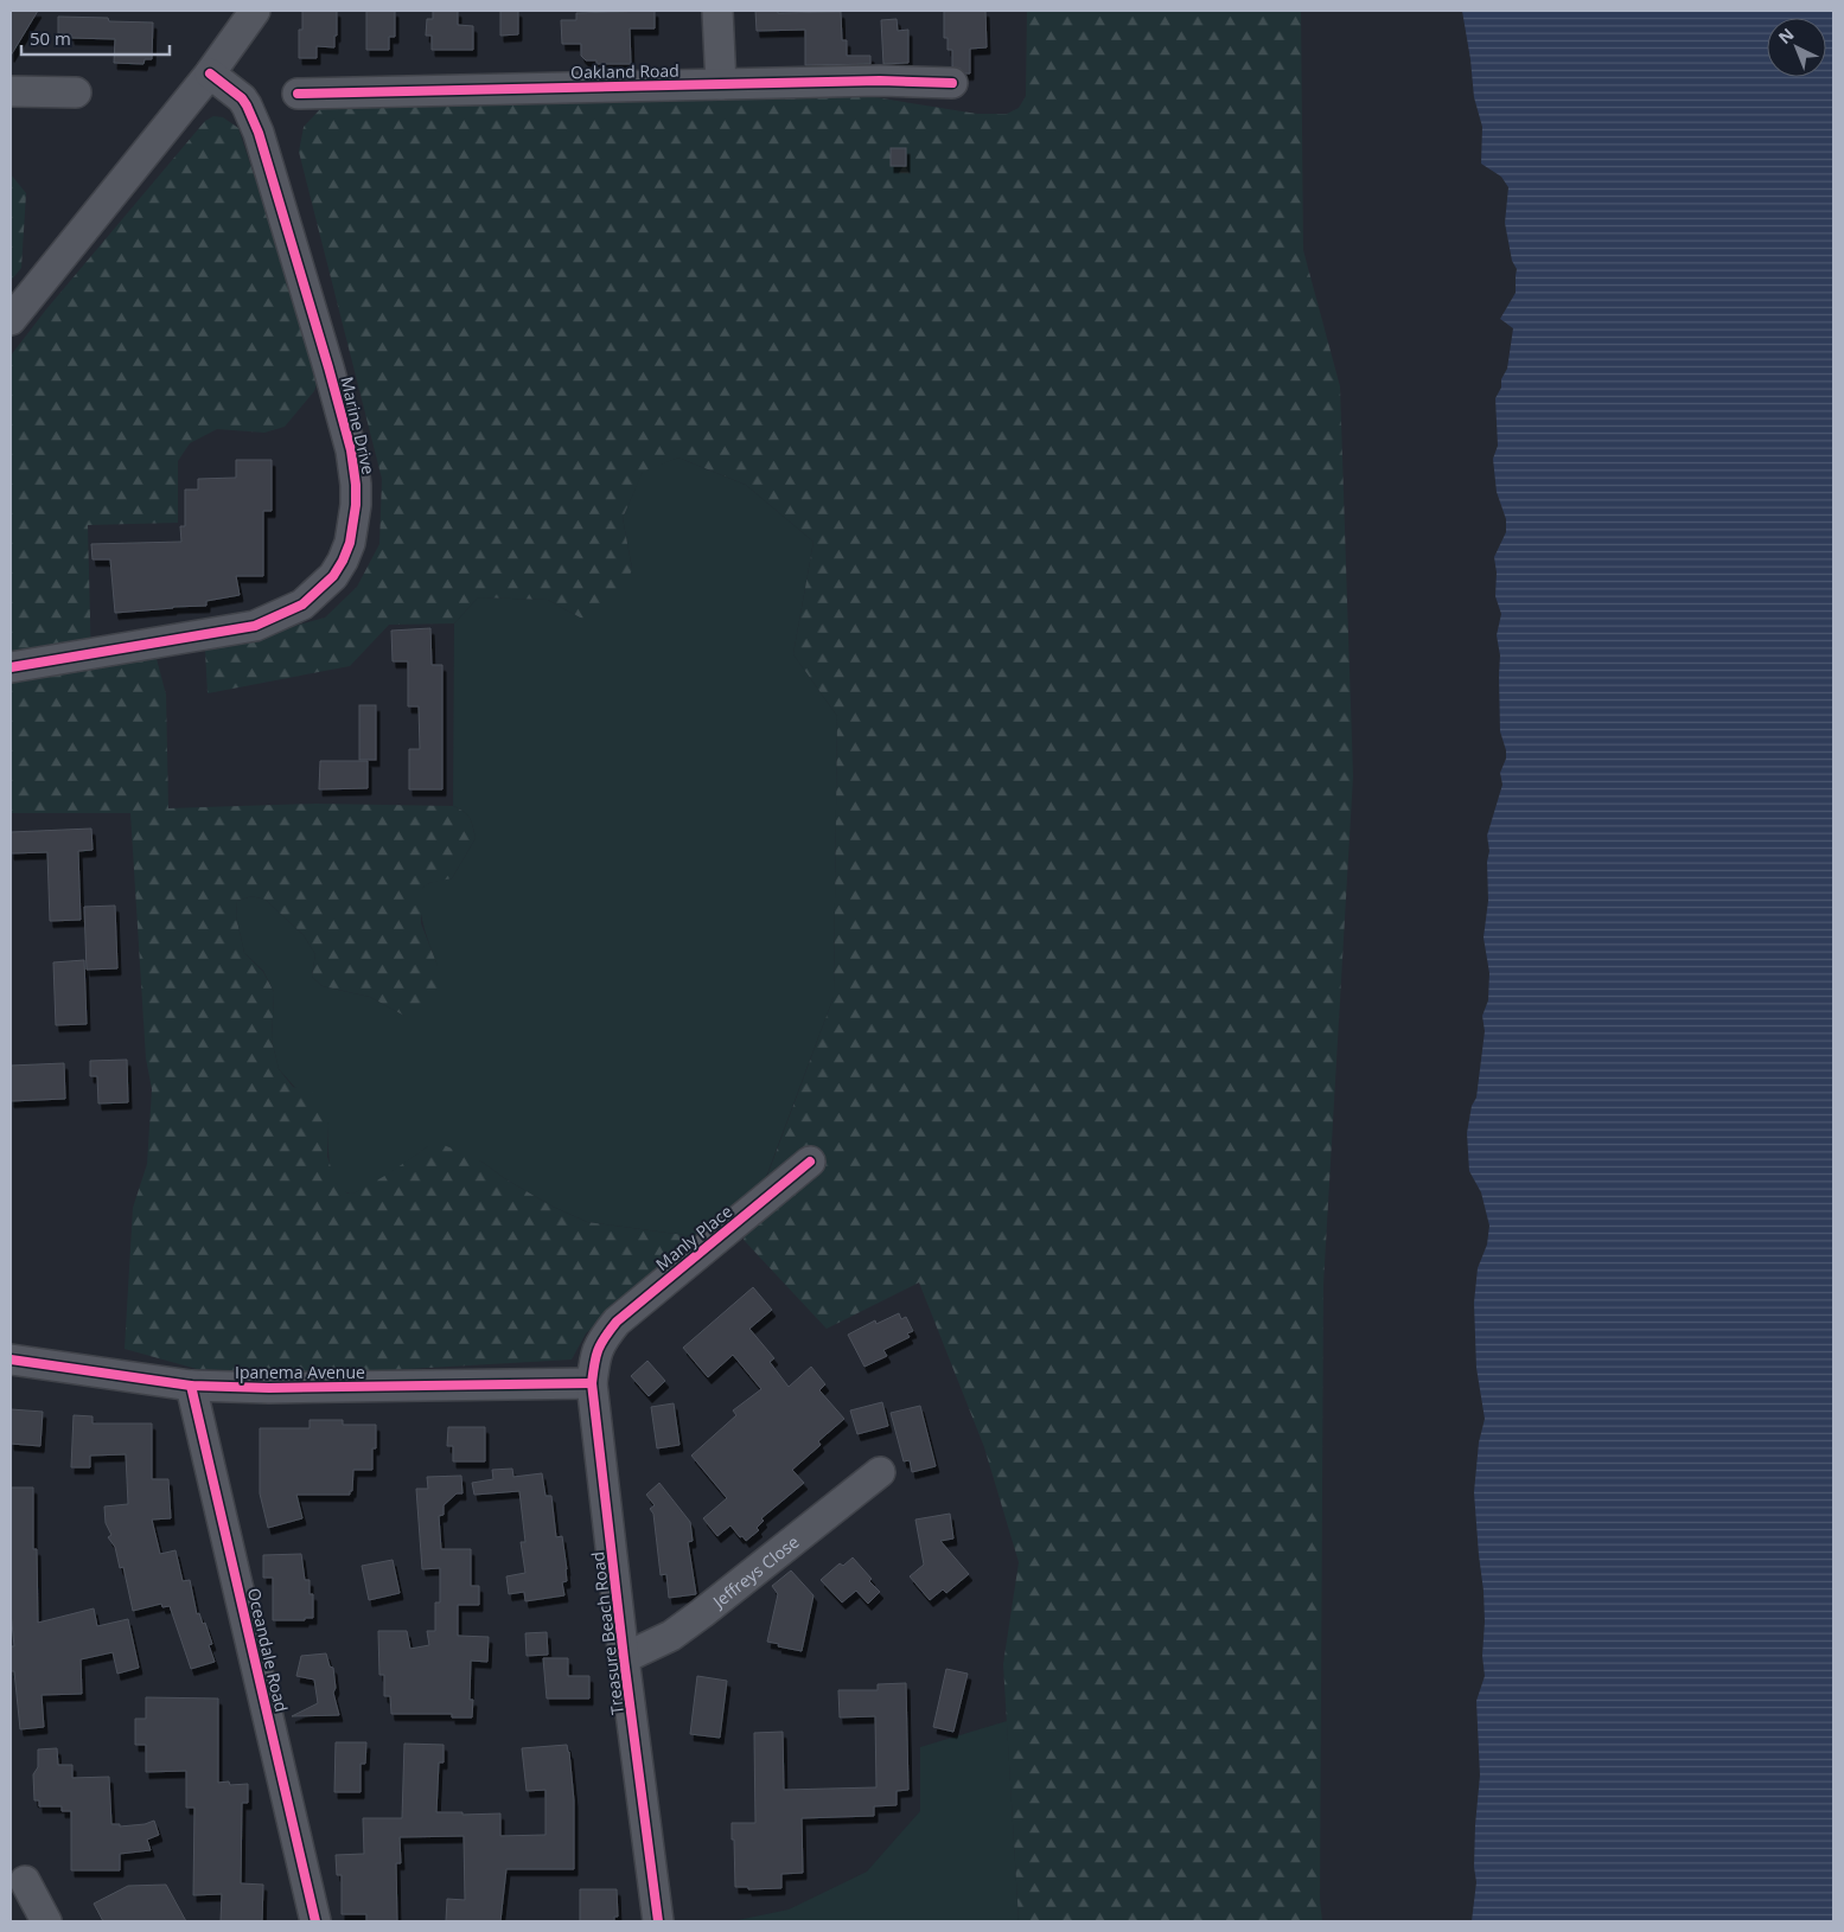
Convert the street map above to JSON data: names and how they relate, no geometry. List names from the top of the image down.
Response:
{
  "streets": {
    "street": [
      "Oakland Road",
      "Marine Drive",
      "Manly Place",
      "Ipanema Avenue",
      "Jeffreys Close",
      "Treasure Beach Road",
      "Oceandale Road"
    ]
  },
  "crossings": [
    ["Manly Place", "Treasure Beach Road"],
    ["Ipanema Avenue", "Treasure Beach Road"],
    ["Ipanema Avenue", "Oceandale Road"],
    ["Jeffreys Close", "Treasure Beach Road"]
  ],
  "scale_bar": "50 m",
  "north": "top left"
}
